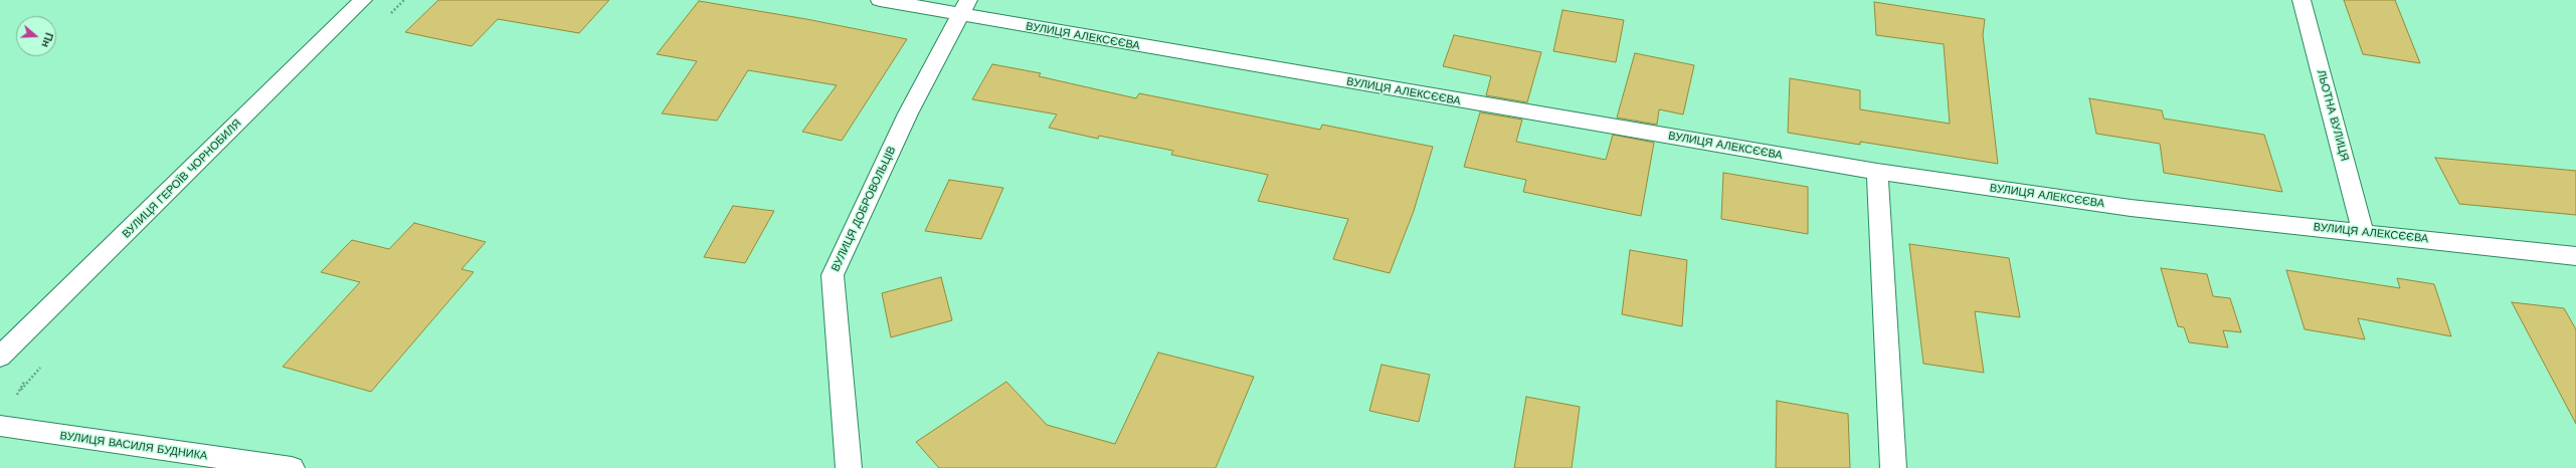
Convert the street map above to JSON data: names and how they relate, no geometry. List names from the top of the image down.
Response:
{
  "streets": {
    "street": [
      "ВУЛИЦЯ АЛЕКСЄЄВА",
      "ЛЬОТНА ВУЛИЦЯ",
      "ВУЛИЦЯ ГЕРОЇВ ЧОРНОБИЛЯ",
      "ВУЛИЦЯ ДОБРОВОЛЬЦІВ",
      "ВУЛИЦЯ ВАСИЛЯ БУДНИКА"
    ]
  },
  "crossings": [
    ["ВУЛИЦЯ АЛЕКСЄЄВА", "ЛЬОТНА ВУЛИЦЯ"],
    ["ВУЛИЦЯ АЛЕКСЄЄВА", "ВУЛИЦЯ ДОБРОВОЛЬЦІВ"]
  ],
  "north": "right"
}
